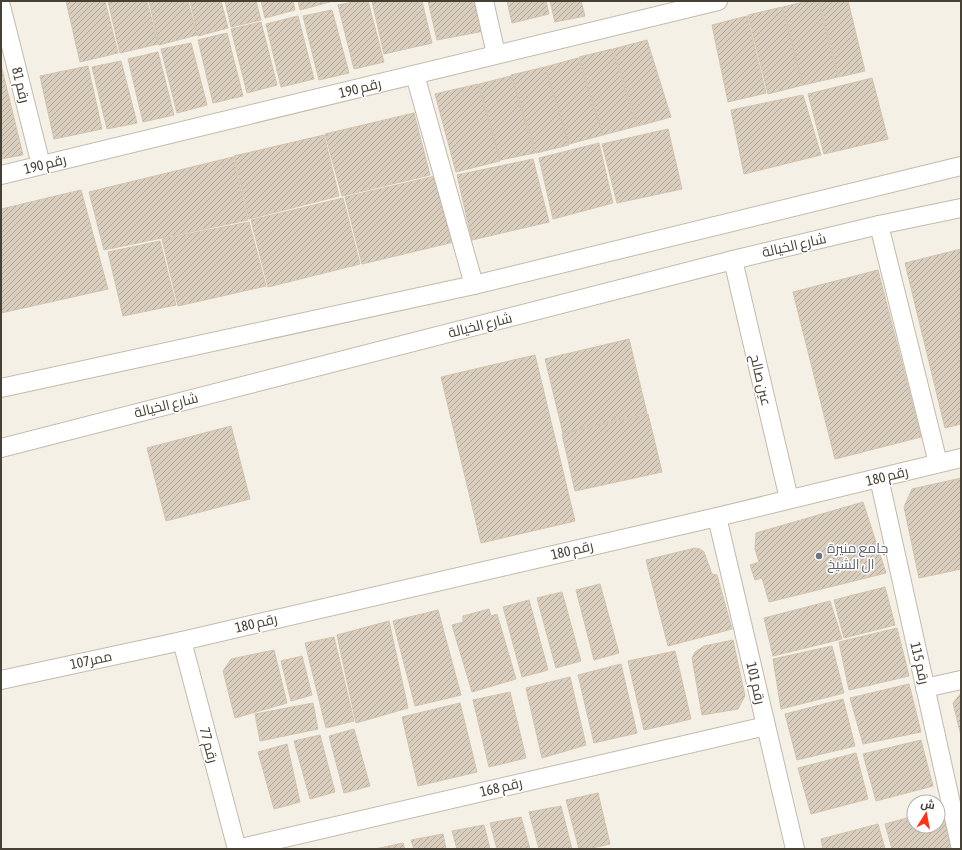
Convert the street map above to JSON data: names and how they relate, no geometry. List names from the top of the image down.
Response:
{
  "streets": {
    "street": [
      "رقم 81",
      "رقم 190",
      "شارع الخيالة",
      "عين صالح",
      "رقم 180",
      "ممر107",
      "رقم 115",
      "رقم 101",
      "رقم 77",
      "رقم 168"
    ]
  },
  "crossings": [
    ["رقم 81", "رقم 190"],
    ["شارع الخيالة", "عين صالح"],
    ["عين صالح", "رقم 180"],
    ["رقم 180", "ممر107"],
    ["رقم 180", "رقم 115"],
    ["رقم 180", "رقم 101"],
    ["رقم 180", "رقم 77"],
    ["ممر107", "رقم 77"],
    ["رقم 101", "رقم 168"],
    ["رقم 77", "رقم 168"]
  ],
  "places": ["جامع منيرة ال الشيخ"],
  "north": "top"
}
